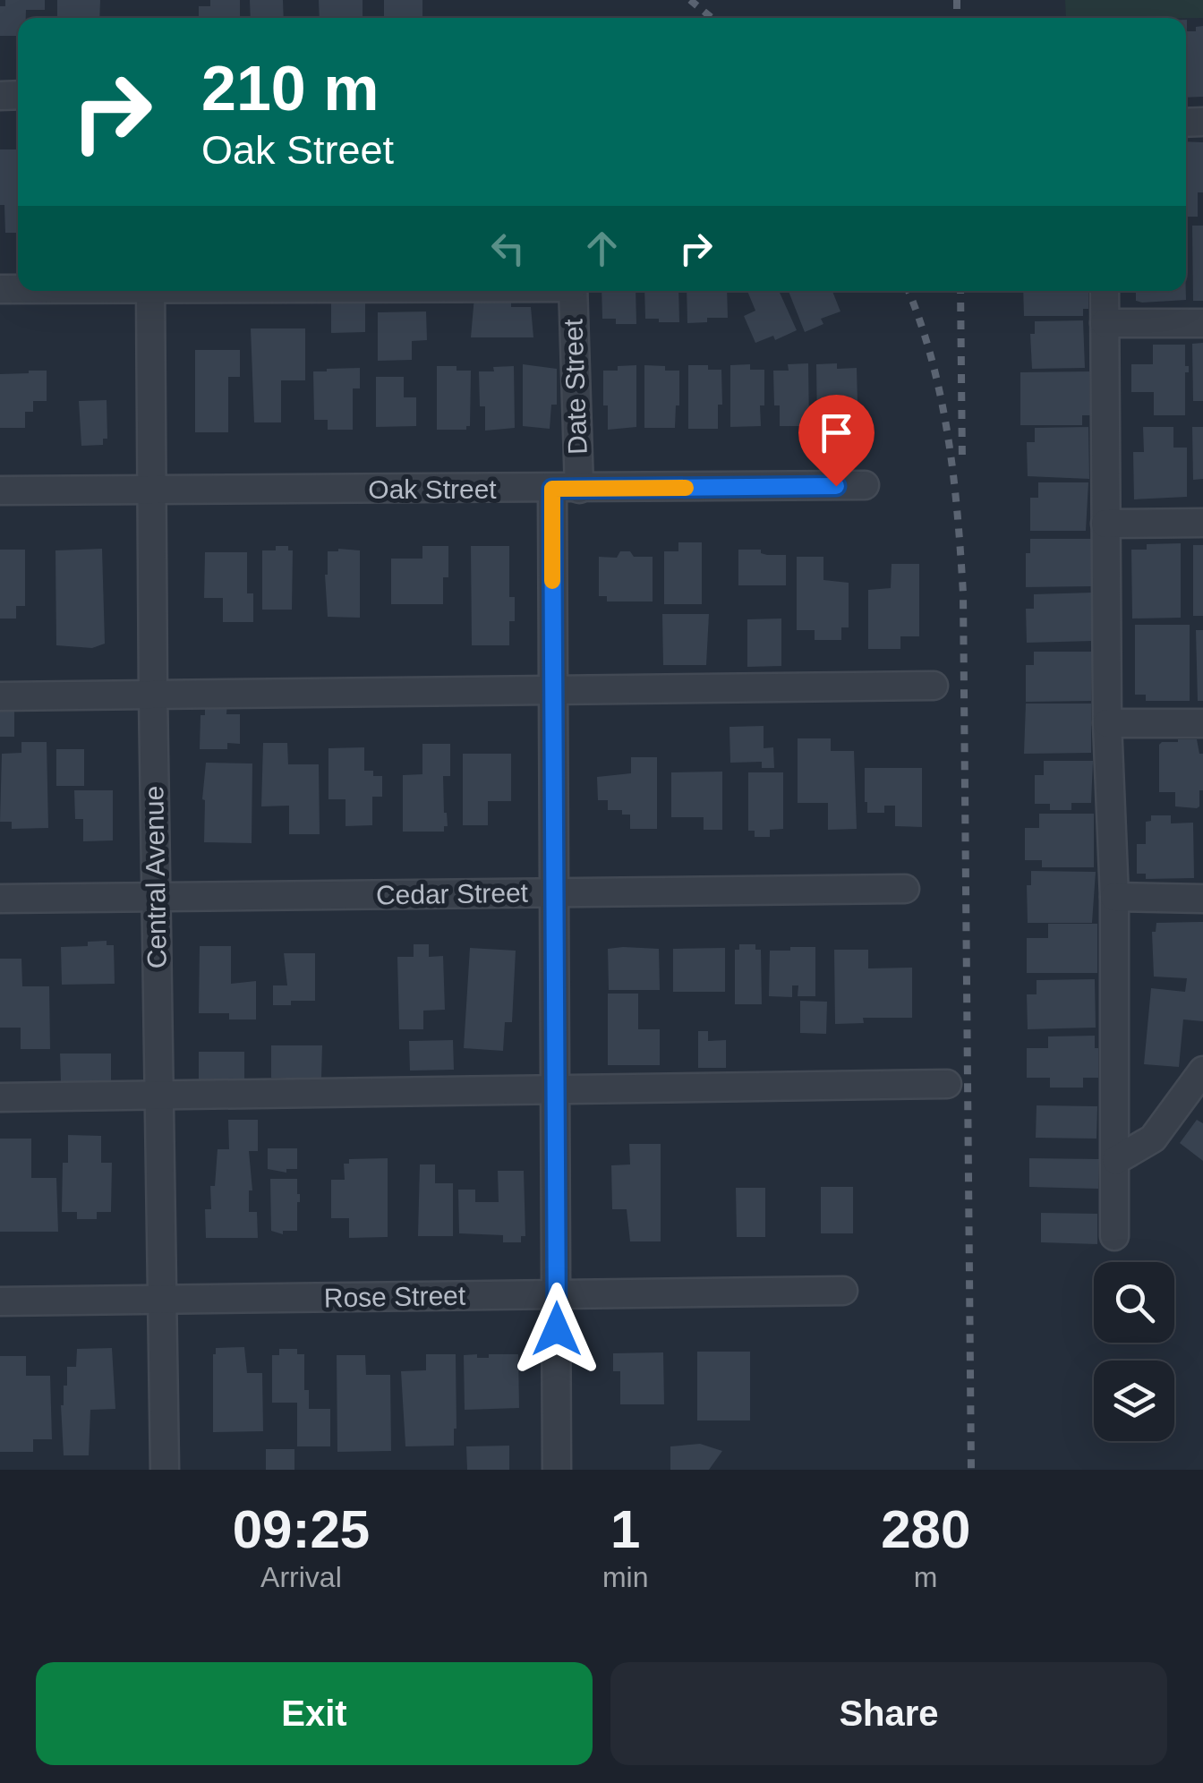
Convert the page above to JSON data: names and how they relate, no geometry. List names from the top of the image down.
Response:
{
  "streets": {
    "street": [
      "Date Street",
      "Oak Street",
      "Central Avenue",
      "Cedar Street",
      "Rose Street"
    ]
  },
  "crossings": [
    ["Date Street", "Oak Street"],
    ["Date Street", "Cedar Street"],
    ["Date Street", "Rose Street"],
    ["Oak Street", "Central Avenue"],
    ["Central Avenue", "Cedar Street"],
    ["Central Avenue", "Rose Street"]
  ],
  "page": {
    "turn": ["210 m", "Oak Street"],
    "eta": [
      "09:25",
      "Arrival",
      "1",
      "min",
      "280",
      "m"
    ],
    "buttons": ["Exit", "Share"]
  }
}
